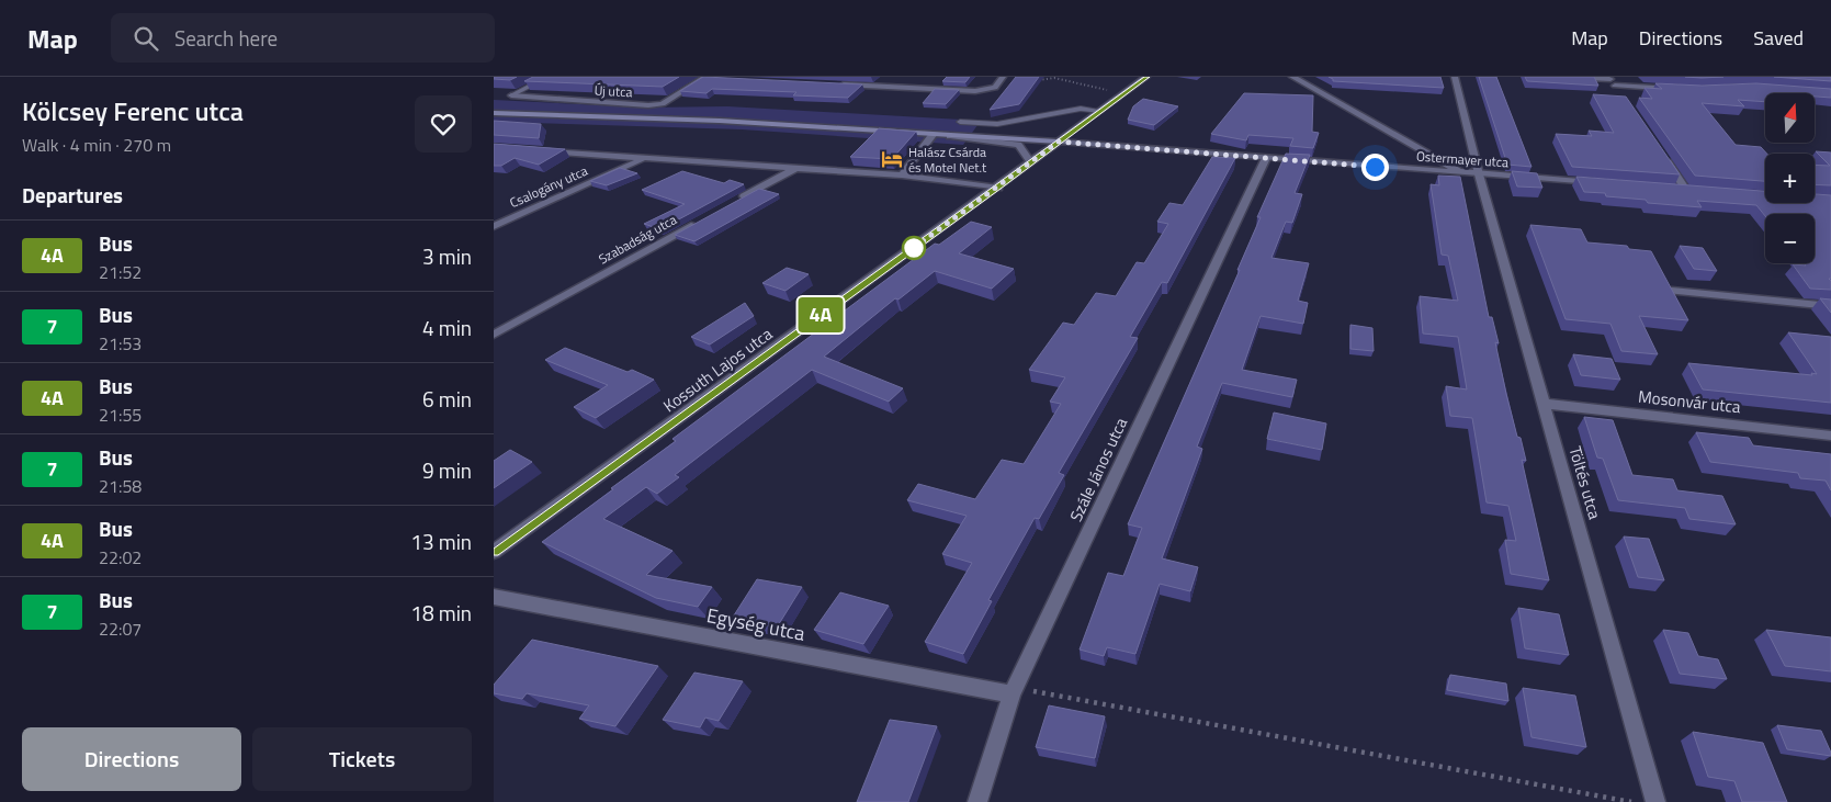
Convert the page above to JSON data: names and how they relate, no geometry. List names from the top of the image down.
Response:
{
  "streets": {
    "main road": ["Kossuth Lajos utca"],
    "street": [
      "Új utca",
      "Ostermayer utca",
      "Csalogány utca",
      "Szabadság utca",
      "Mosonvár utca",
      "Szále János utca",
      "Töltés utca",
      "Egység utca"
    ]
  },
  "crossings": [
    ["Ostermayer utca", "Kossuth Lajos utca"],
    ["Ostermayer utca", "Szále János utca"],
    ["Ostermayer utca", "Töltés utca"],
    ["Mosonvár utca", "Töltés utca"],
    ["Szále János utca", "Egység utca"]
  ],
  "places": {
    "hotel": ["Halász Csárda és Motel Net.t"]
  },
  "lines": ["bus line 4A"],
  "north": "top",
  "page": {
    "header": "Map",
    "search": "Search here",
    "nav": ["Map", "Directions", "Saved"],
    "heading": [
      ["Kölcsey Ferenc utca", "Walk · 4 min · 270 m"],
      "Departures"
    ],
    "on_map": "4A",
    "map_buttons": ["+", "−"],
    "list": [
      {
        "mark": "4A",
        "name": "Bus",
        "note": "21:52",
        "value": "3 min"
      },
      {
        "mark": "7",
        "name": "Bus",
        "note": "21:53",
        "value": "4 min"
      },
      {
        "mark": "4A",
        "name": "Bus",
        "note": "21:55",
        "value": "6 min"
      },
      {
        "mark": "7",
        "name": "Bus",
        "note": "21:58",
        "value": "9 min"
      },
      {
        "mark": "4A",
        "name": "Bus",
        "note": "22:02",
        "value": "13 min"
      },
      {
        "mark": "7",
        "name": "Bus",
        "note": "22:07",
        "value": "18 min"
      }
    ],
    "buttons": ["Directions", "Tickets"]
  }
}
